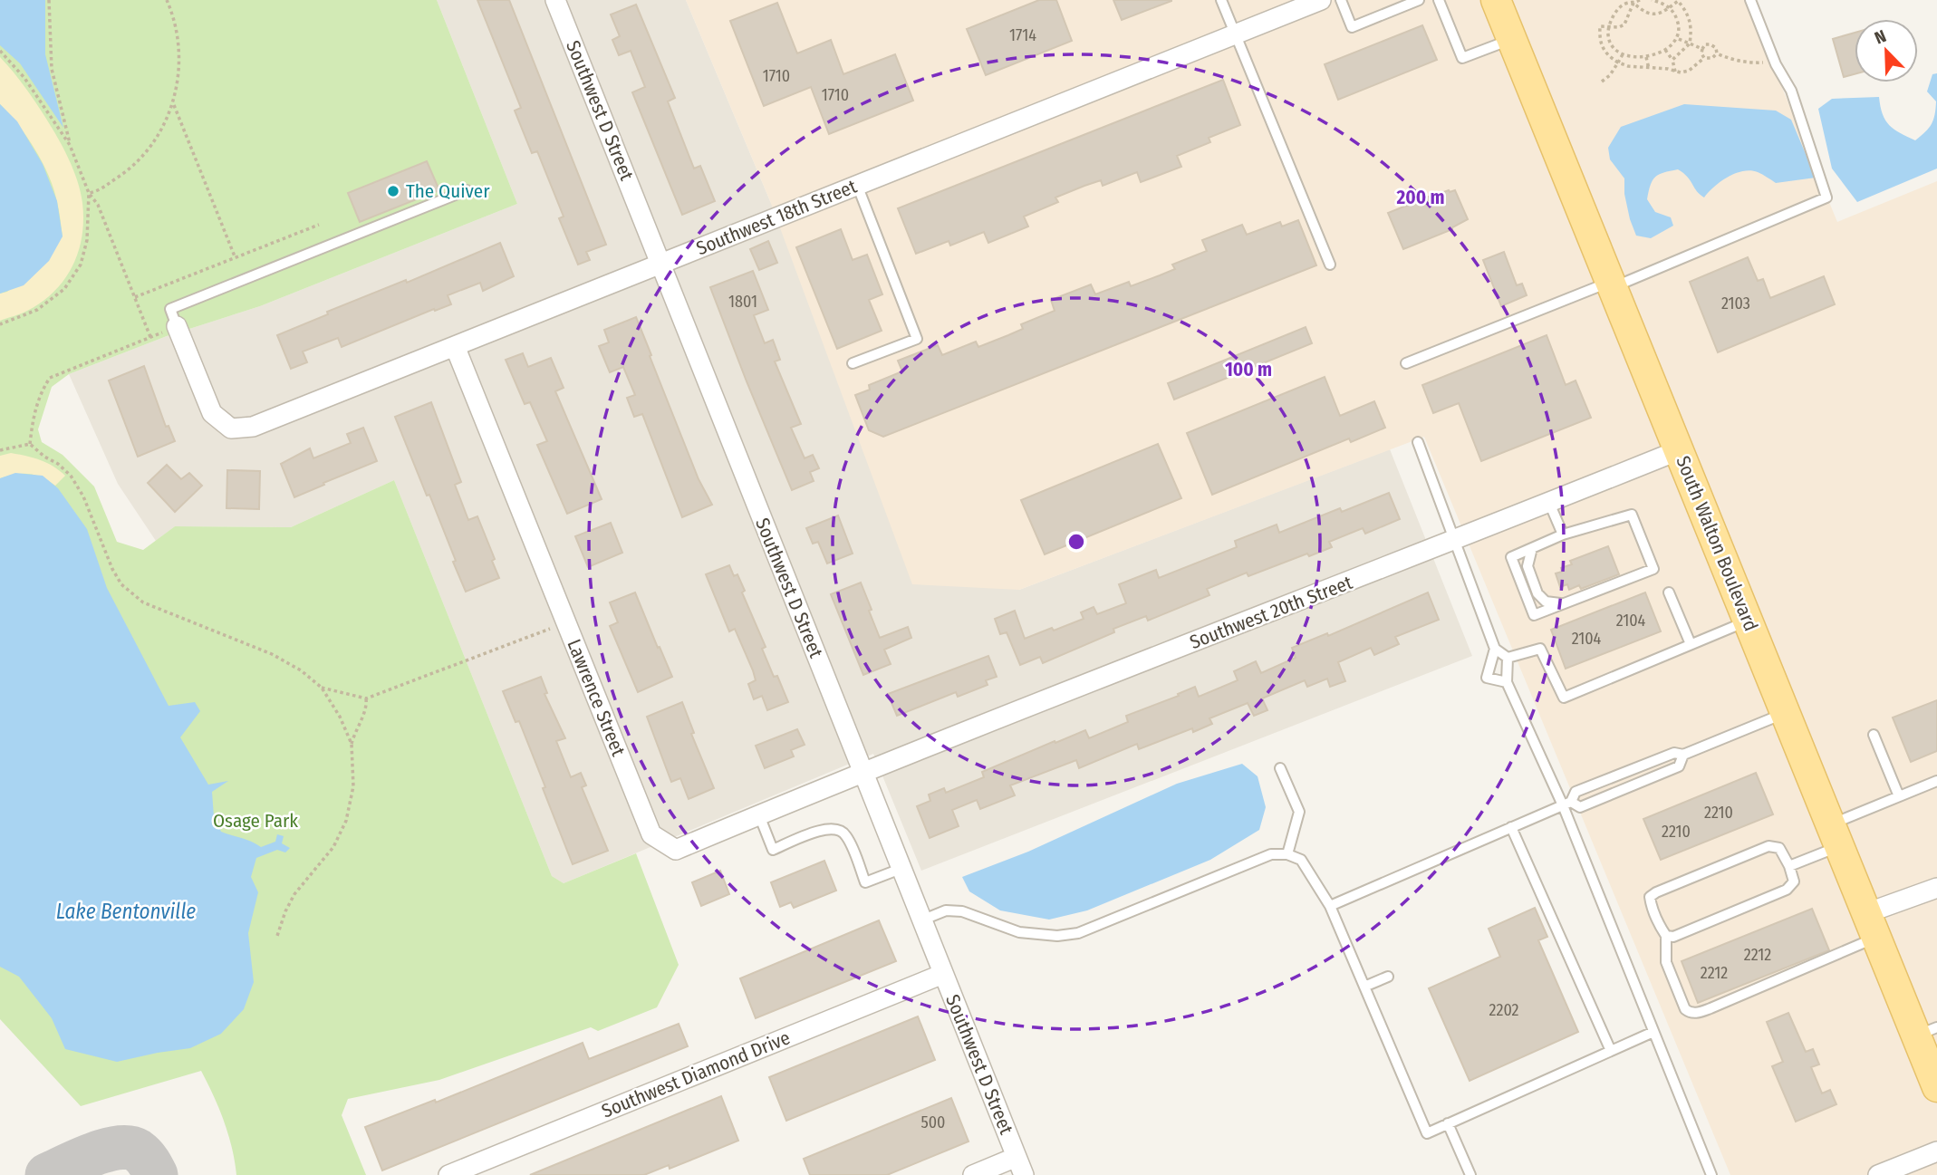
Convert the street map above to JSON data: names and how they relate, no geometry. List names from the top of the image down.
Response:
{
  "streets": {
    "main road": ["South Walton Boulevard"],
    "street": [
      "Southwest D Street",
      "Southwest 18th Street",
      "Southwest 20th Street",
      "Lawrence Street",
      "Southwest Diamond Drive"
    ]
  },
  "crossings": [
    ["Southwest D Street", "Southwest 18th Street"],
    ["Southwest D Street", "Southwest 20th Street"],
    ["Southwest D Street", "Lawrence Street"],
    ["Southwest D Street", "Southwest Diamond Drive"],
    ["Southwest 18th Street", "Lawrence Street"],
    ["South Walton Boulevard", "Southwest 20th Street"],
    ["Southwest 20th Street", "Lawrence Street"]
  ],
  "water": ["Lake Bentonville"],
  "parks": ["Osage Park"],
  "places": ["The Quiver"],
  "house_numbers": [
    "1714",
    "1710",
    "1710",
    "1801",
    "2103",
    "2104",
    "2104",
    "2210",
    "2210",
    "2212",
    "2212",
    "2202",
    "500"
  ],
  "north": "top left",
  "rings": ["200 m", "100 m"]
}
